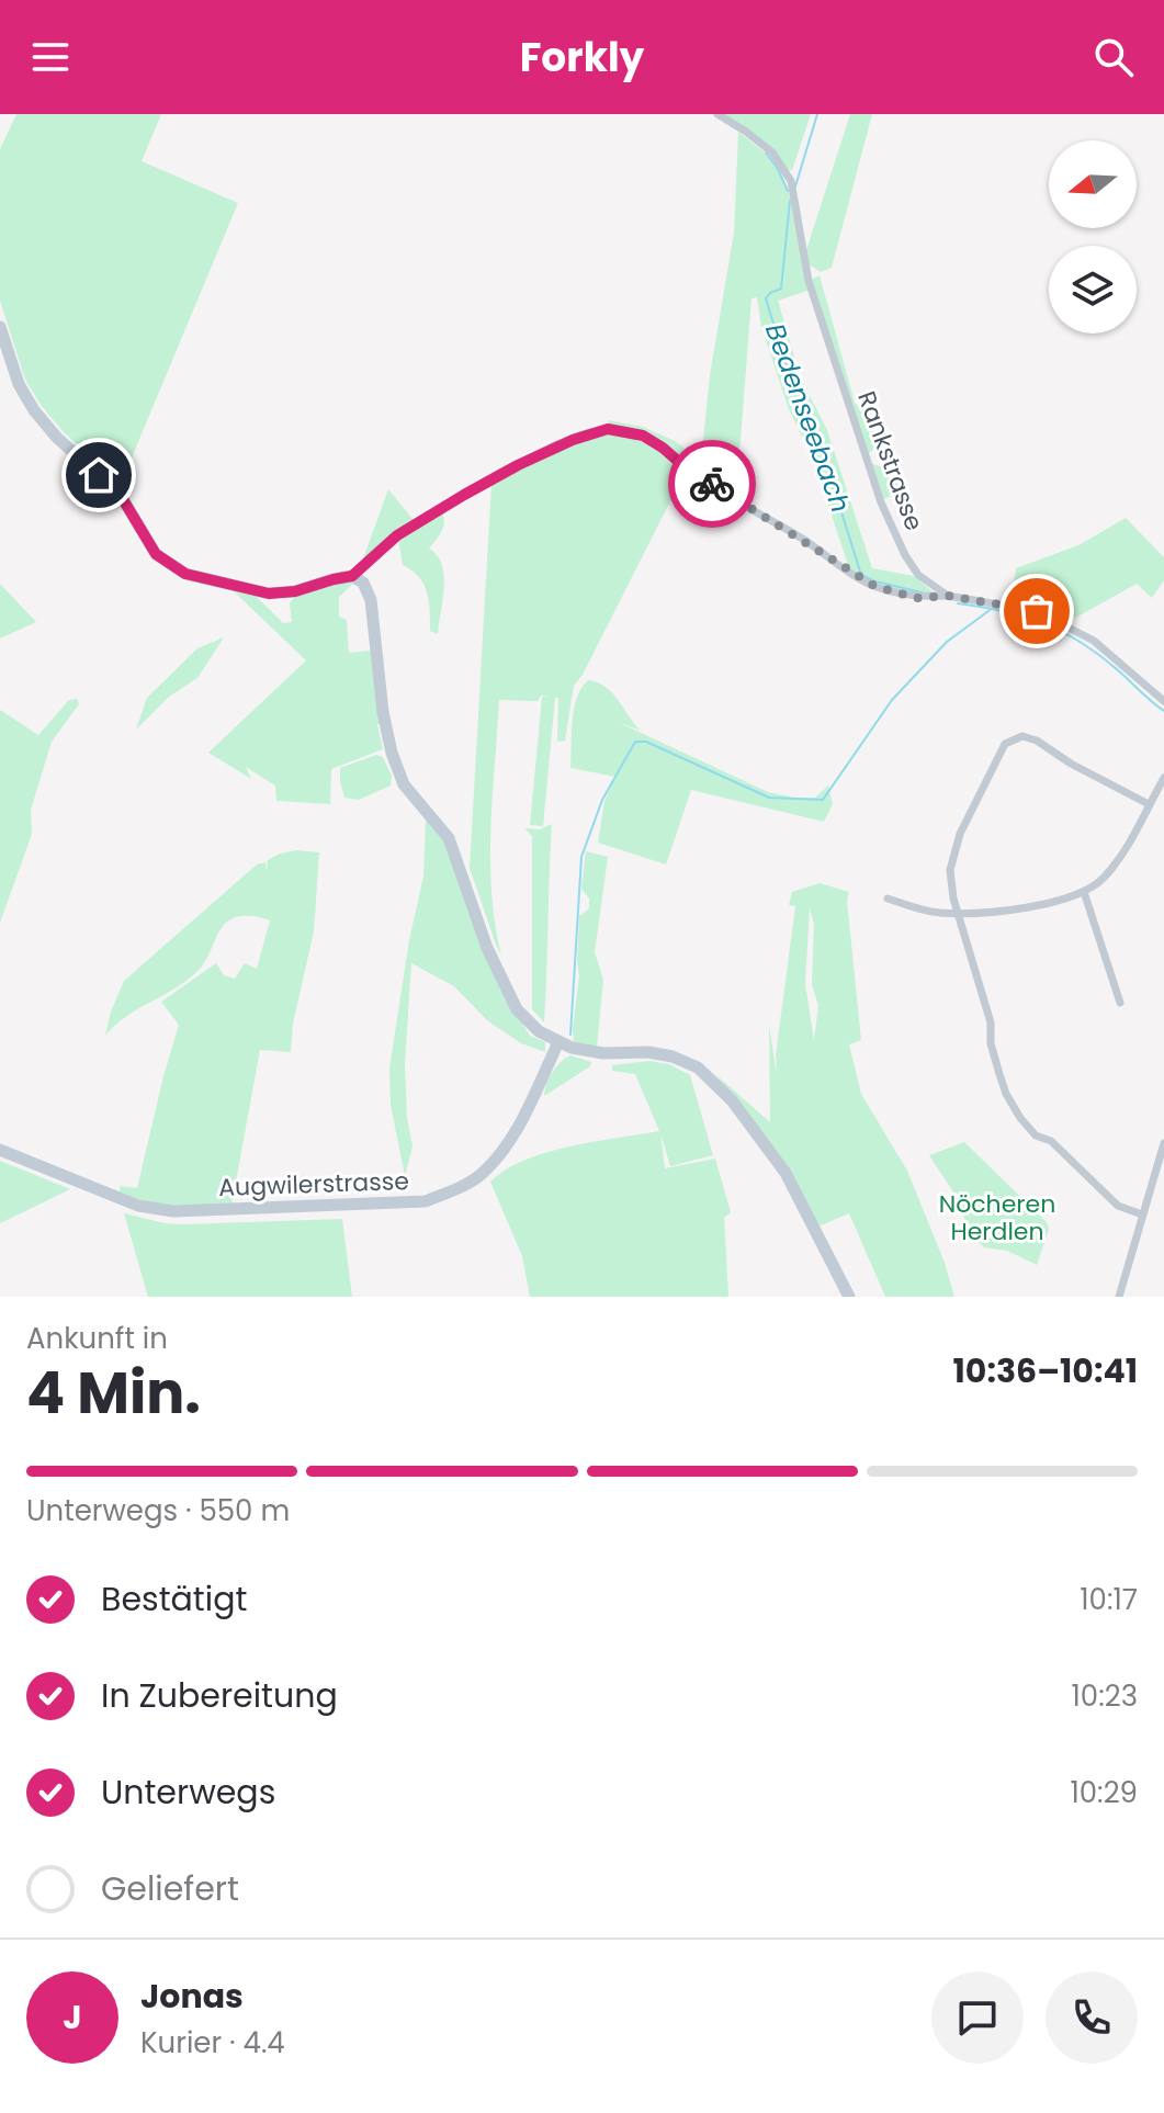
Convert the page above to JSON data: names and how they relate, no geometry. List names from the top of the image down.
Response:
{
  "streets": {
    "street": ["Rankstrasse", "Augwilerstrasse"]
  },
  "water": ["Bedenseebach"],
  "parks": ["Nöcheren Herdlen"],
  "north": "left",
  "page": {
    "header": "Forkly",
    "heading": ["4 Min.", "Ankunft in", "10:36–10:41"],
    "panel": ["Jonas", "Kurier · 4.4"],
    "bar": "Unterwegs · 550 m",
    "list": [
      ["Bestätigt", "10:17"],
      ["In Zubereitung", "10:23"],
      ["Unterwegs", "10:29"],
      "Geliefert"
    ],
    "round": "J"
  }
}
